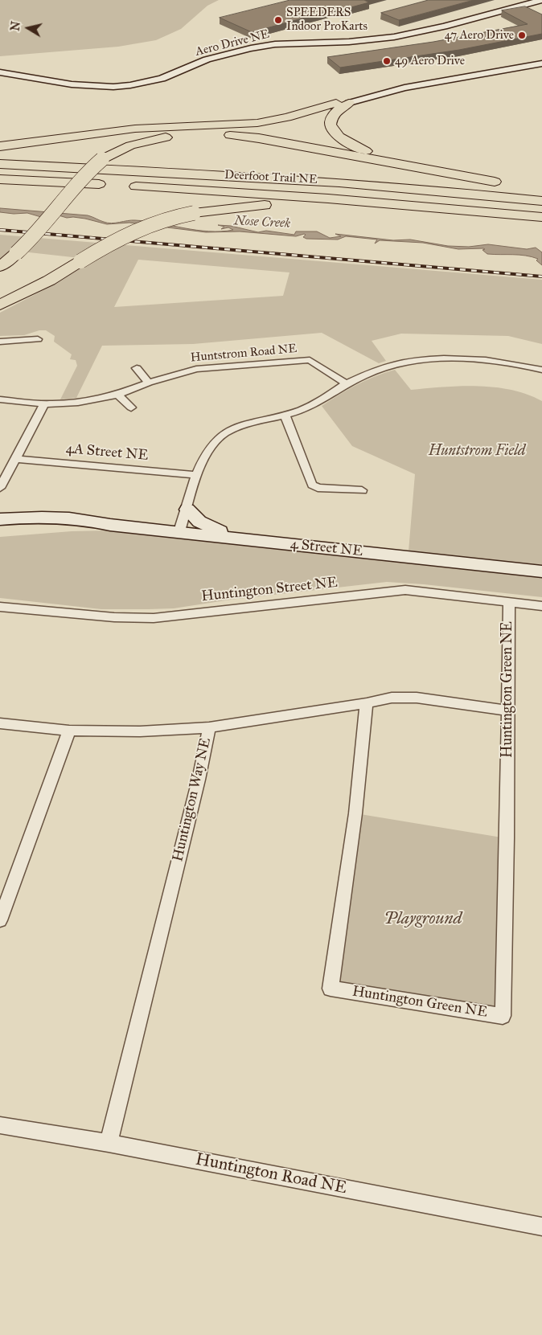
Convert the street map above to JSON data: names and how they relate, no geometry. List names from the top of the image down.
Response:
{
  "streets": {
    "highway": ["Deerfoot Trail NE"],
    "street": [
      "Aero Drive NE",
      "Huntstrom Road NE",
      "4A Street NE",
      "4 Street NE",
      "Huntington Street NE",
      "Huntington Green NE",
      "Huntington Way NE",
      "Huntington Road NE"
    ]
  },
  "crossings": [
    ["Huntington Street NE", "Huntington Green NE"],
    ["Huntington Green NE", "Huntington Way NE"],
    ["Huntington Way NE", "Huntington Road NE"]
  ],
  "water": ["Nose Creek"],
  "parks": ["Huntstrom Field", "Playground"],
  "places": ["SPEEDERS Indoor ProKarts", "47 Aero Drive", "49 Aero Drive"],
  "north": "left"
}
